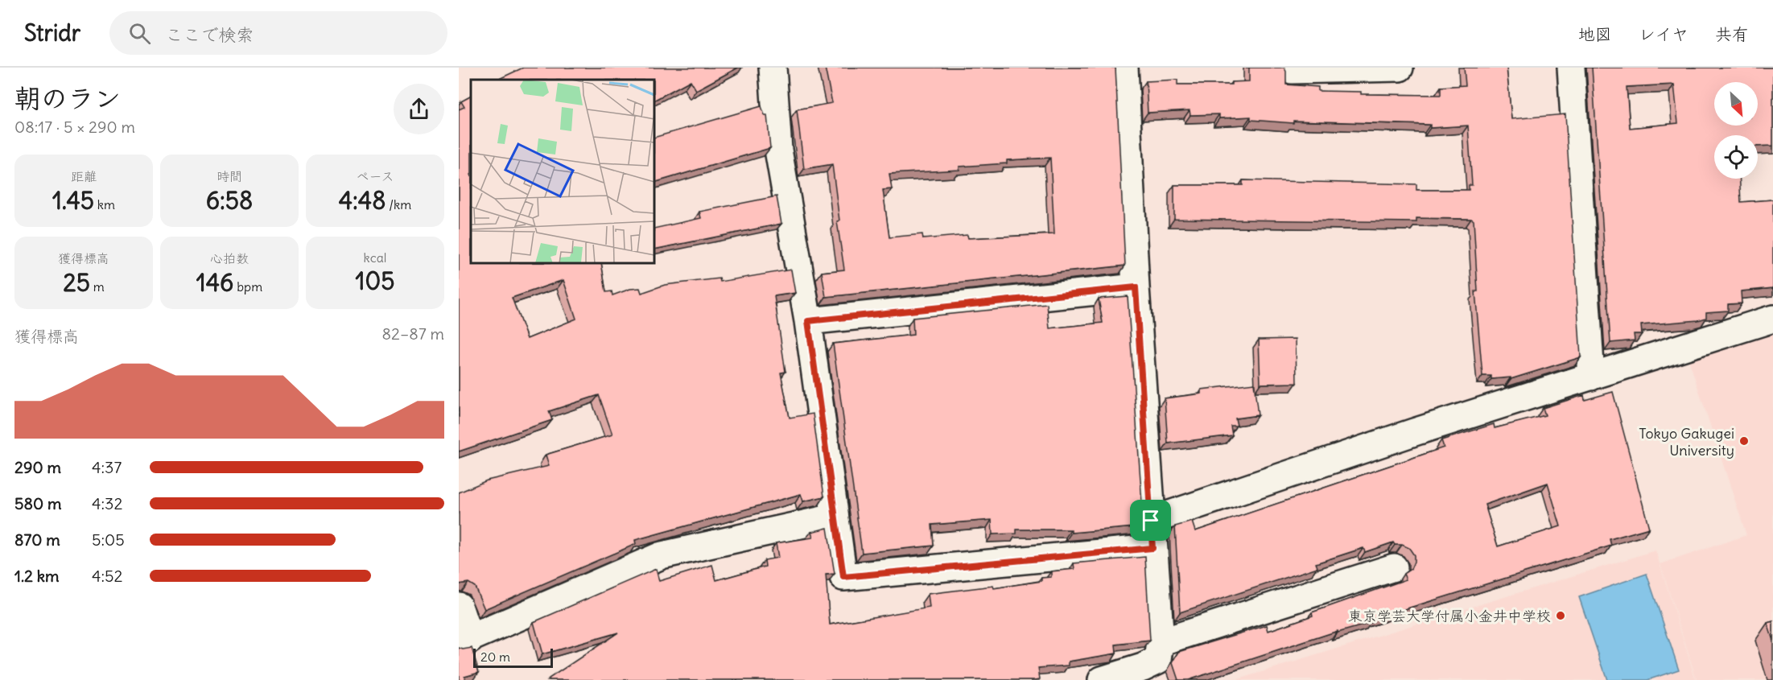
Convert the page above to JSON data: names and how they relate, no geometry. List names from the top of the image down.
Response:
{
  "places": ["Tokyo Gakugei University", "東京学芸大学付属小金井中学校"],
  "scale_bar": "20 m",
  "north": "bottom right",
  "page": {
    "header": "Stridr",
    "search": "ここで検索",
    "nav": ["地図", "レイヤ", "共有"],
    "heading": ["朝のラン", "08:17 · 5 × 290 m"],
    "stats": [
      ["距離", "1.45 km"],
      ["時間", "6:58"],
      ["ペース", "4:48 /km"],
      ["獲得標高", "25 m"],
      ["心拍数", "146 bpm"],
      ["kcal", "105"]
    ],
    "chart": ["獲得標高", "82–87 m"],
    "list": [
      {
        "name": "290 m",
        "note": "4:37"
      },
      {
        "name": "580 m",
        "note": "4:32"
      },
      {
        "name": "870 m",
        "note": "5:05"
      },
      {
        "name": "1.2 km",
        "note": "4:52"
      }
    ],
    "scale": "20 m"
  }
}
